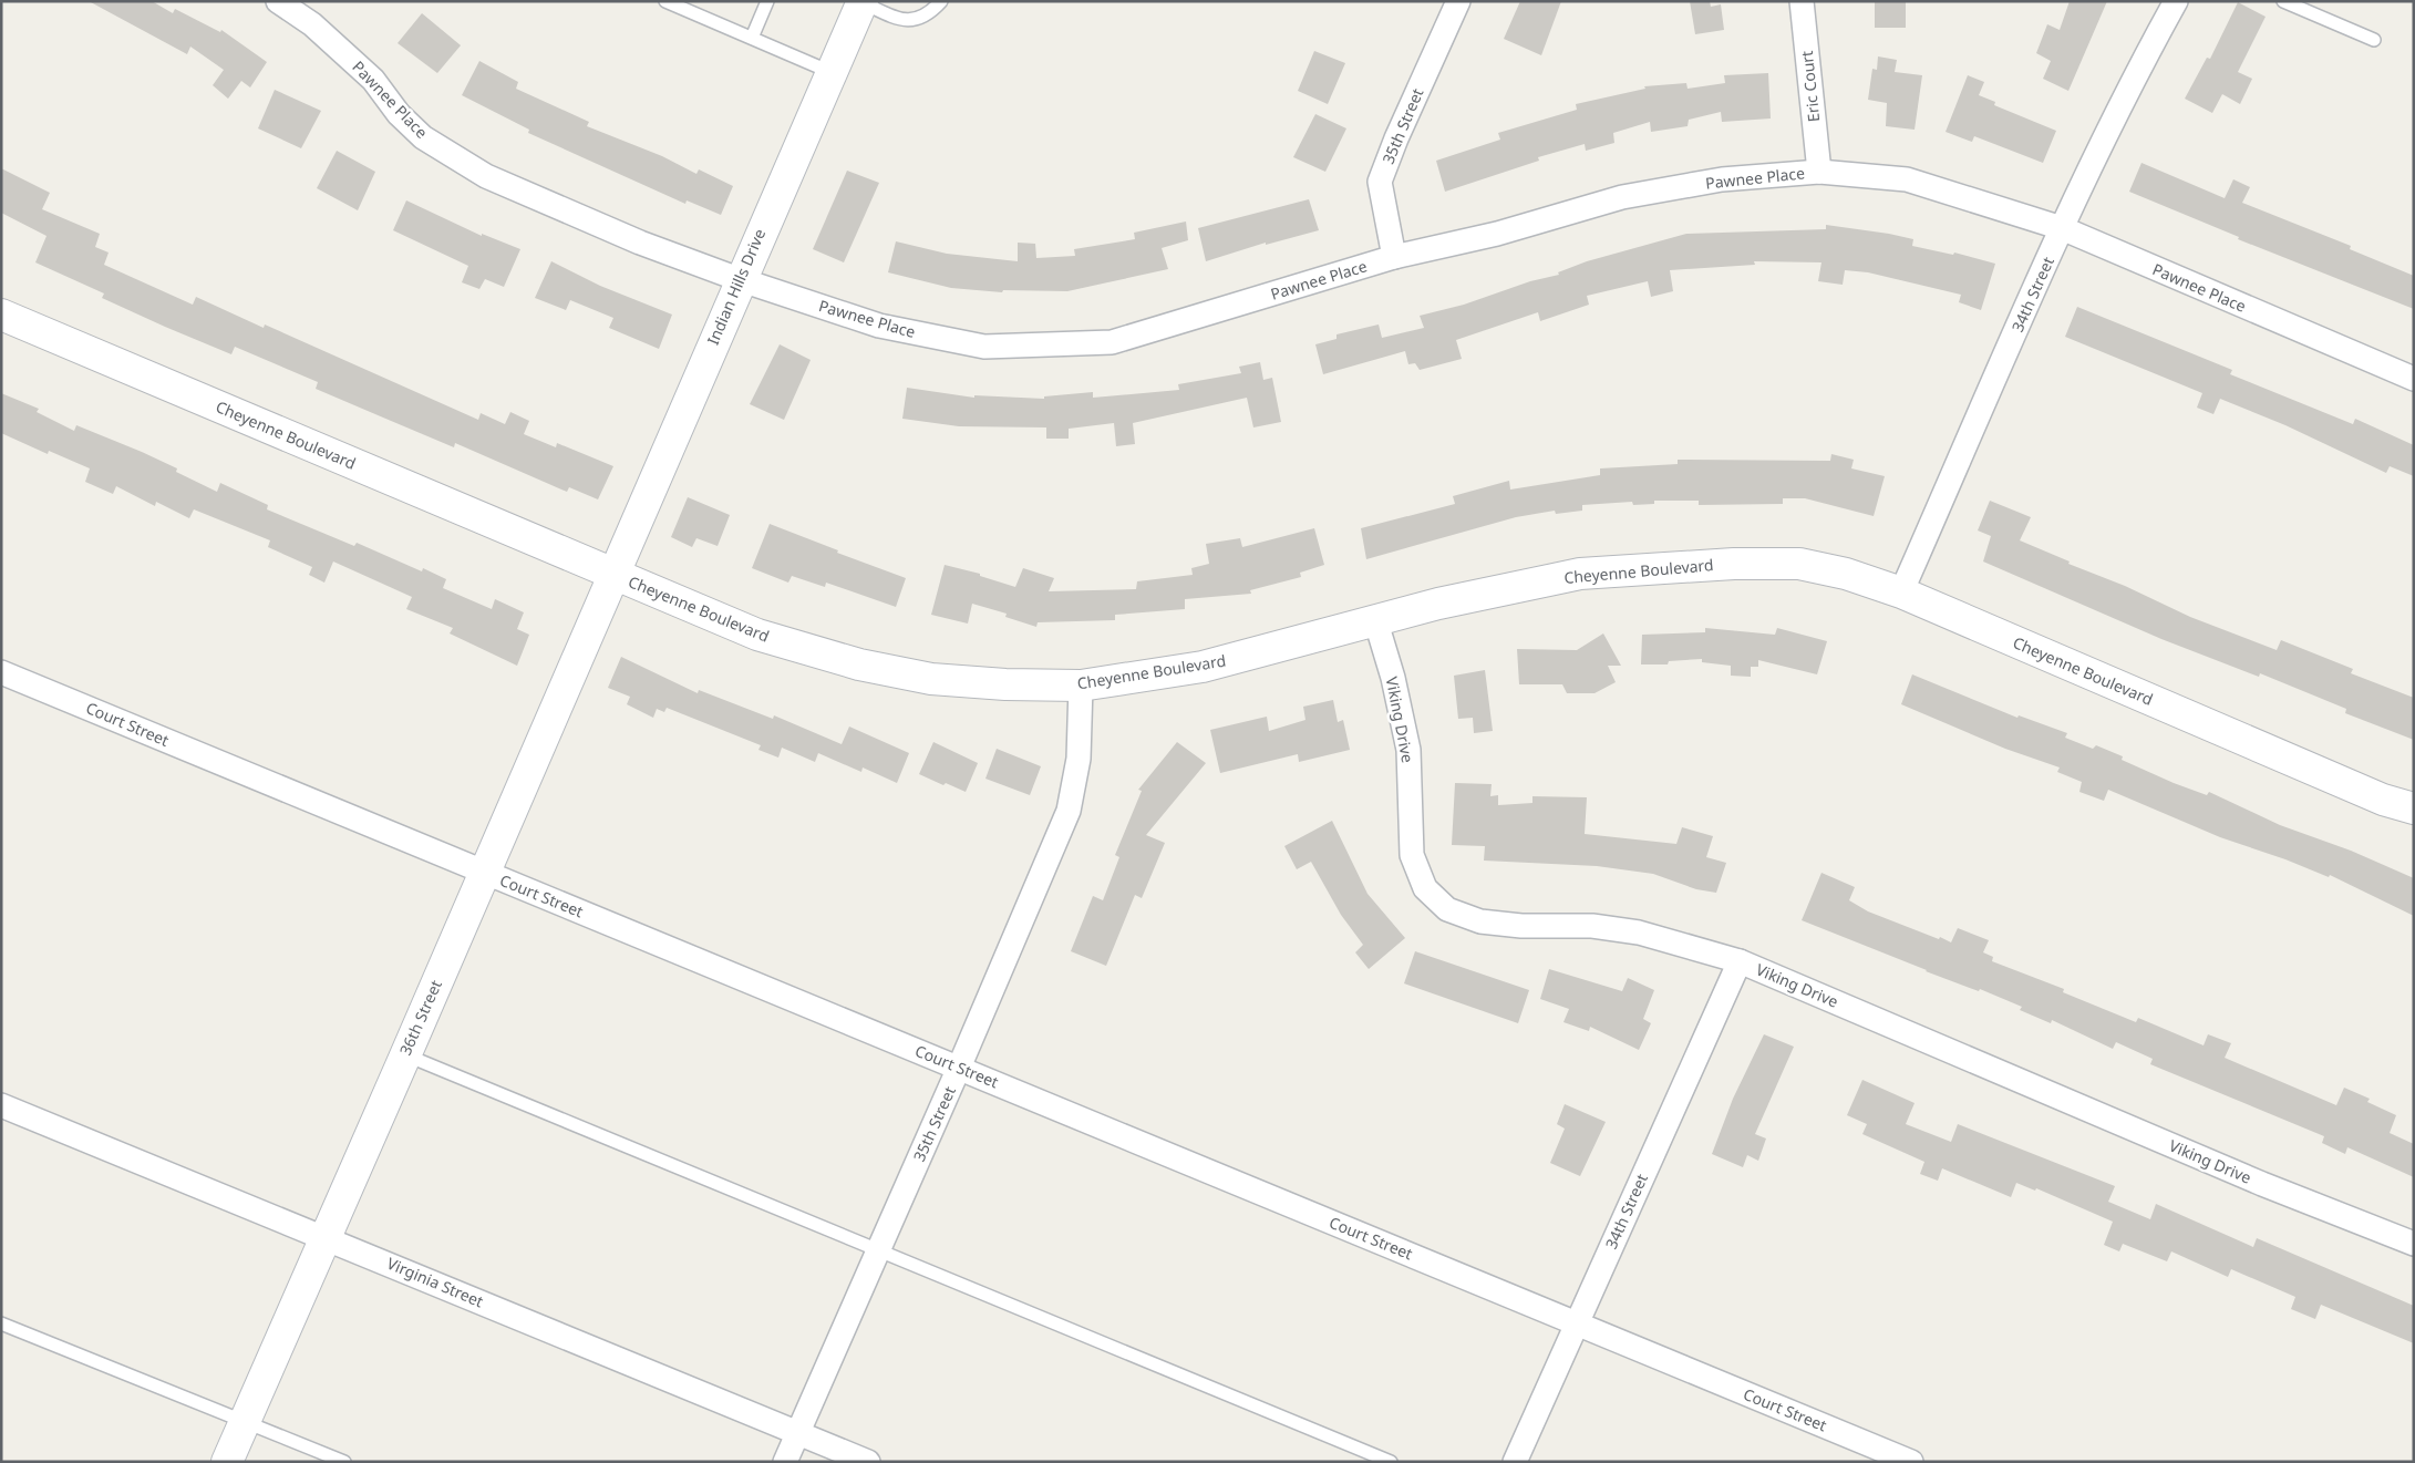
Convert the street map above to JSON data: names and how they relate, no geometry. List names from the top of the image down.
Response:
{
  "streets": {
    "street": [
      "Eric Court",
      "Pawnee Place",
      "35th Street",
      "Indian Hills Drive",
      "34th Street",
      "Cheyenne Boulevard",
      "Viking Drive",
      "Court Street",
      "36th Street",
      "Virginia Street"
    ]
  },
  "crossings": [
    ["Eric Court", "Pawnee Place"],
    ["Pawnee Place", "35th Street"],
    ["Pawnee Place", "Indian Hills Drive"],
    ["Pawnee Place", "34th Street"],
    ["35th Street", "Cheyenne Boulevard"],
    ["35th Street", "Court Street"],
    ["35th Street", "Virginia Street"],
    ["Indian Hills Drive", "Cheyenne Boulevard"],
    ["Indian Hills Drive", "36th Street"],
    ["34th Street", "Cheyenne Boulevard"],
    ["34th Street", "Viking Drive"],
    ["34th Street", "Court Street"],
    ["Cheyenne Boulevard", "Viking Drive"],
    ["Cheyenne Boulevard", "36th Street"],
    ["Court Street", "36th Street"],
    ["36th Street", "Virginia Street"]
  ]
}
